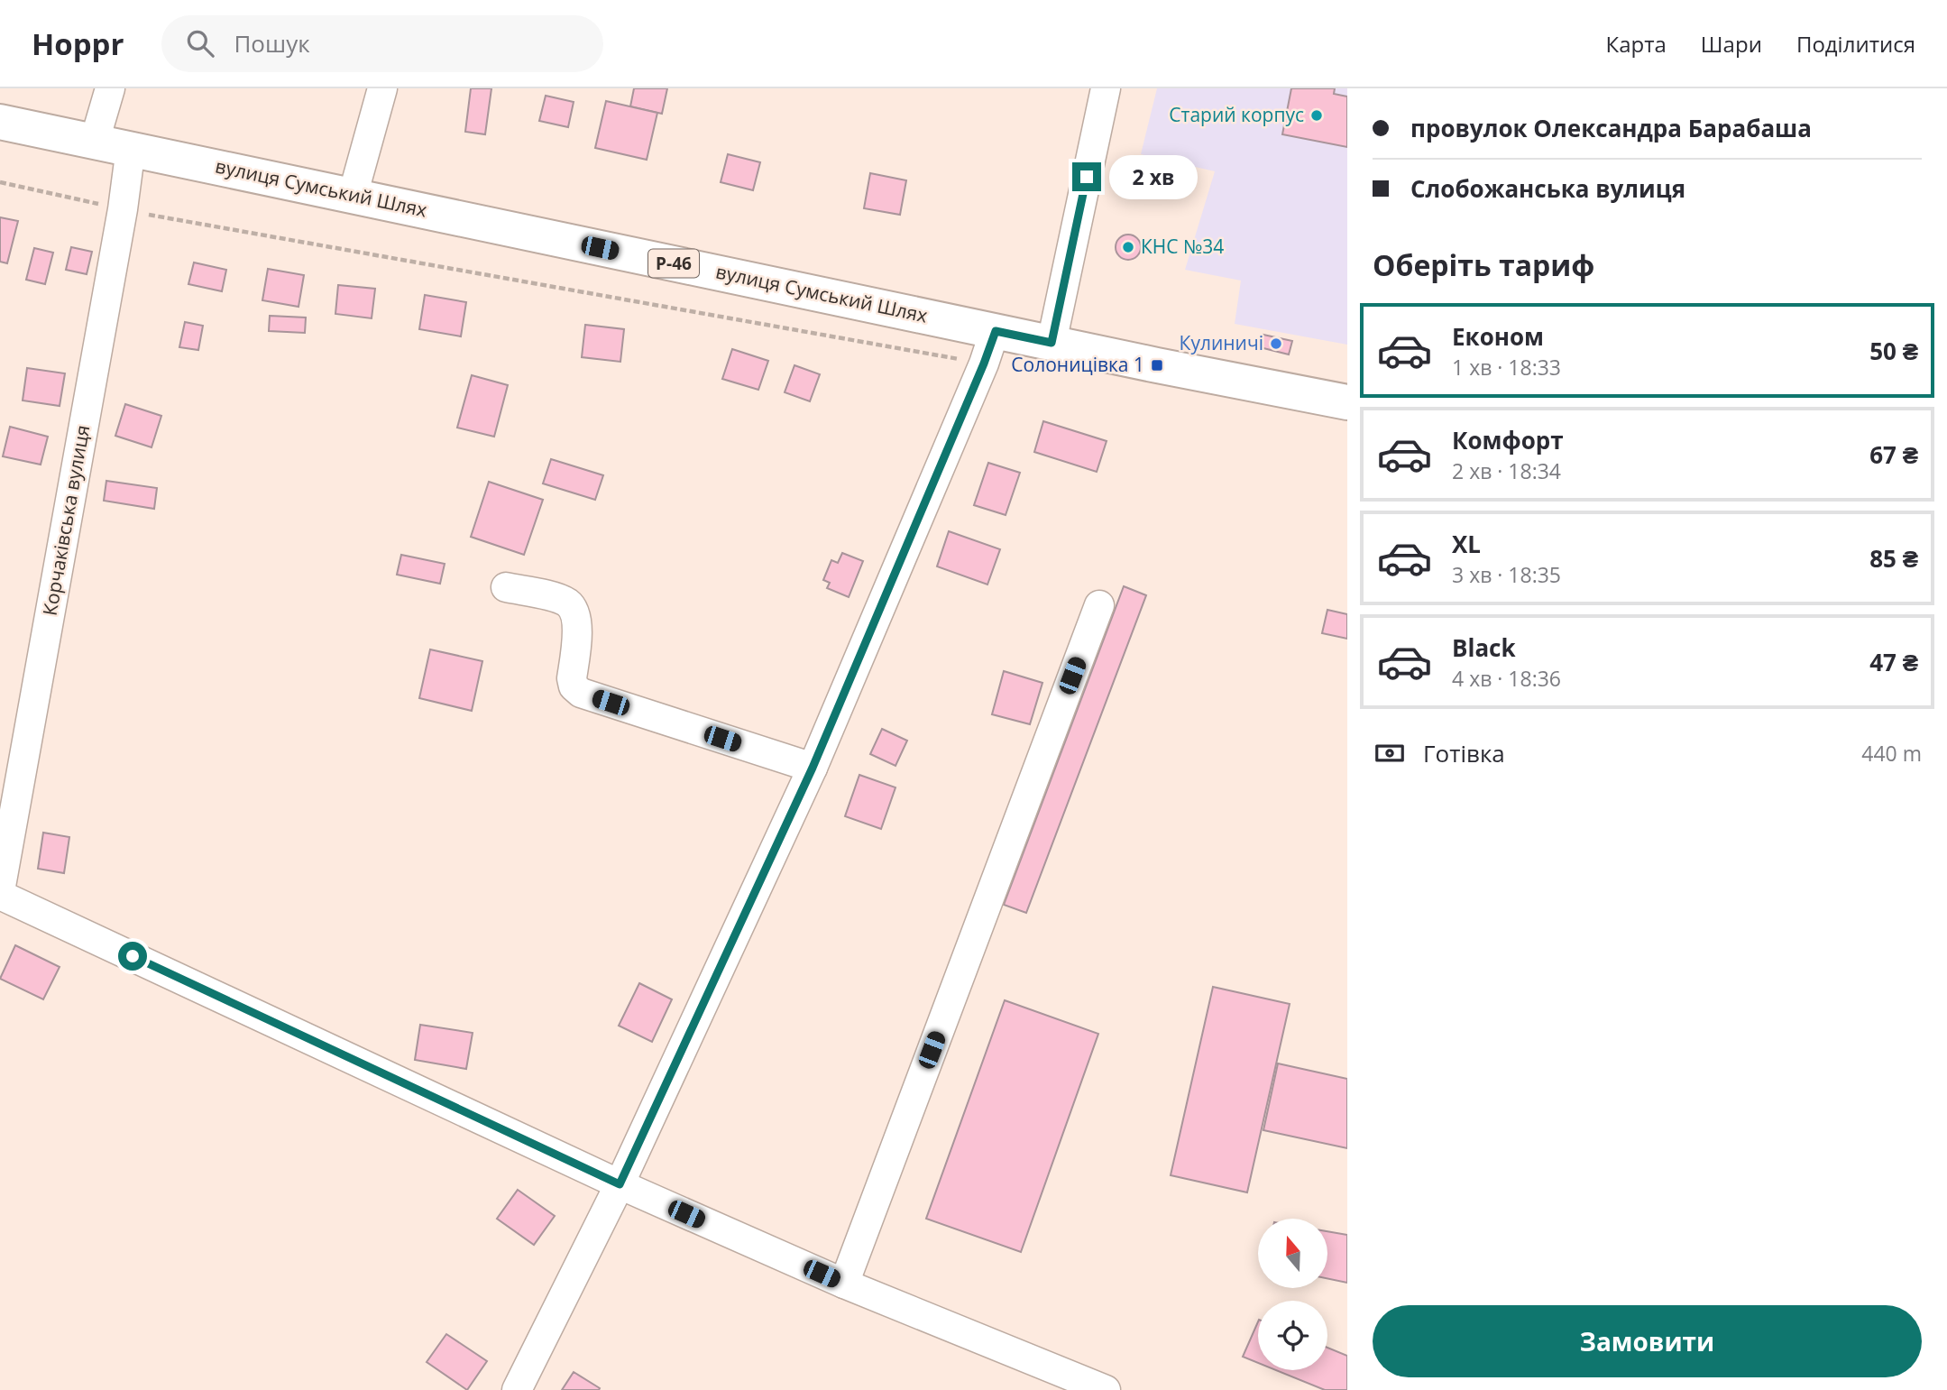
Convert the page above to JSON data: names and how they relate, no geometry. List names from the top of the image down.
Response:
{
  "streets": {
    "main road": ["вулиця Сумський Шлях", "Р-46"],
    "street": ["Корчаківська вулиця"]
  },
  "crossings": [
    ["вулиця Сумський Шлях", "Корчаківська вулиця"]
  ],
  "places": {
    "other": ["Старий корпус", "КНС №34", "Кулиничі"],
    "transit": ["Солоницівка 1"]
  },
  "north": "top",
  "page": {
    "header": "Hoppr",
    "search": "Пошук",
    "nav": ["Карта", "Шари", "Поділитися"],
    "banner": ["провулок Олександра Барабаша", "Слобожанська вулиця"],
    "bubble": "2 хв",
    "heading": "Оберіть тариф",
    "list": [
      {
        "name": "Економ",
        "note": "1 хв · 18:33",
        "value": "50 ₴"
      },
      {
        "name": "Комфорт",
        "note": "2 хв · 18:34",
        "value": "67 ₴"
      },
      {
        "name": "XL",
        "note": "3 хв · 18:35",
        "value": "85 ₴"
      },
      {
        "name": "Black",
        "note": "4 хв · 18:36",
        "value": "47 ₴"
      }
    ],
    "pay": ["Готівка", "440 m"],
    "buttons": "Замовити"
  }
}
